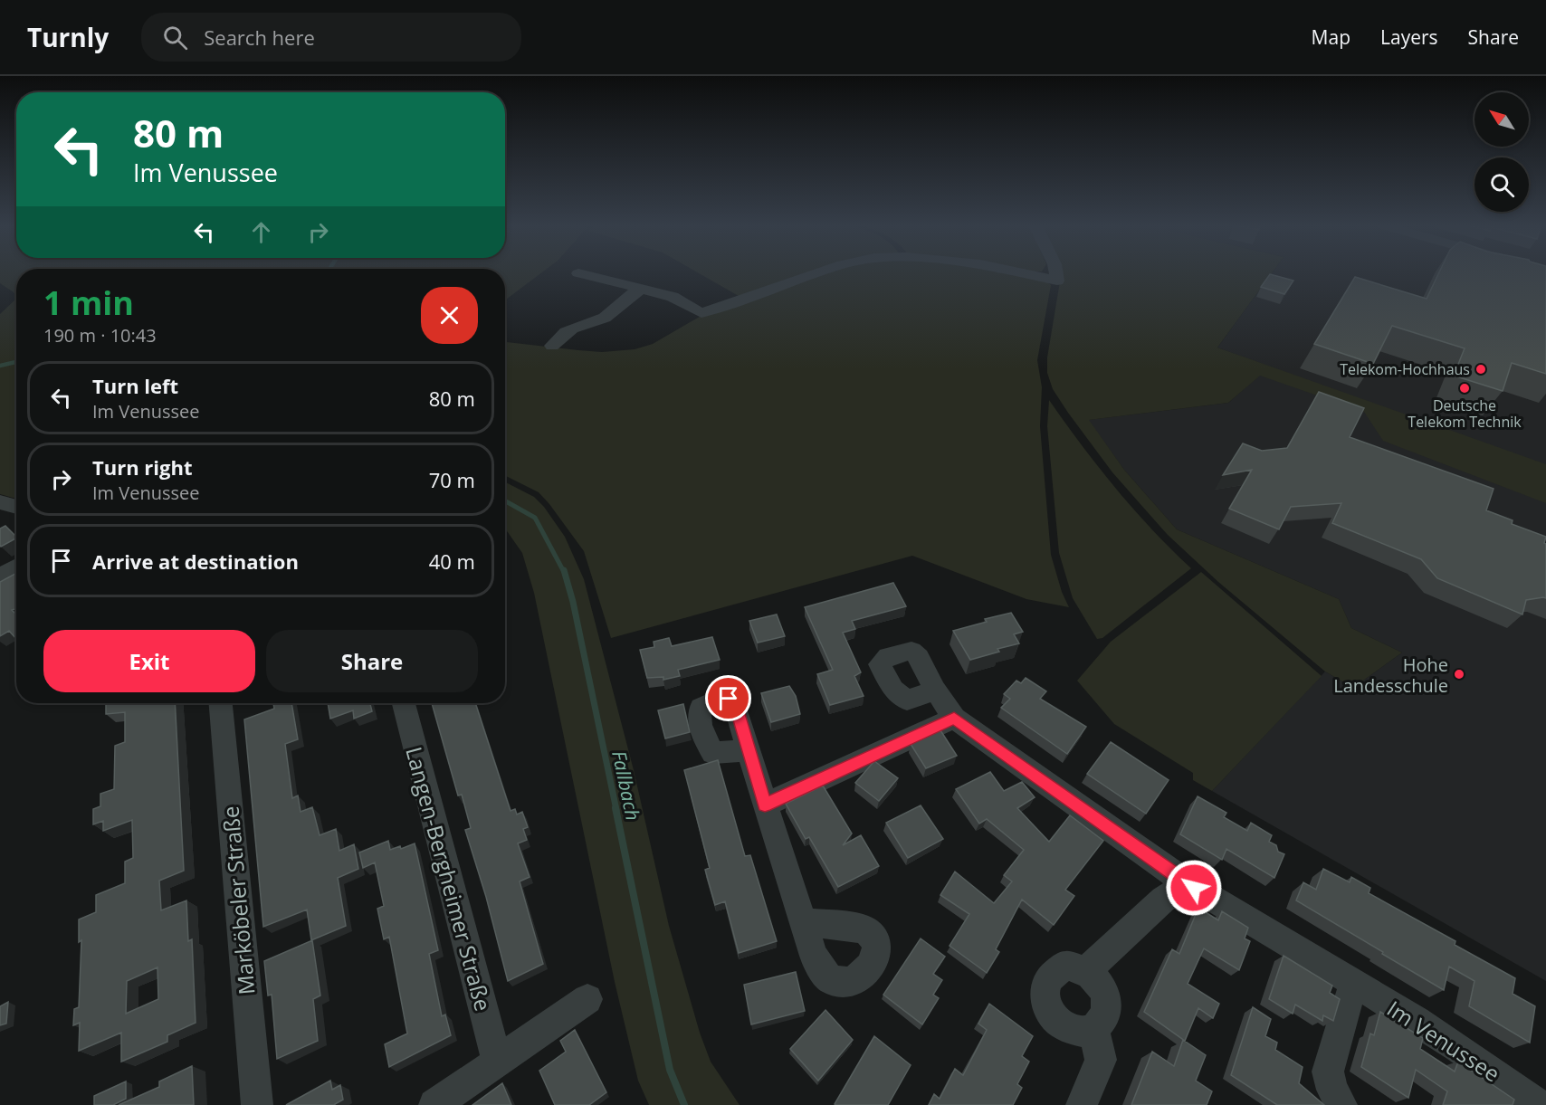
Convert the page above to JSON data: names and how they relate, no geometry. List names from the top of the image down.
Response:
{
  "streets": {
    "street": ["Langen-Bergheimer Straße", "Marköbeler Straße", "Im Venussee"]
  },
  "water": ["Fallbach"],
  "places": ["Telekom-Hochhaus", "Deutsche Telekom Technik", "Hohe Landesschule"],
  "north": "top left",
  "page": {
    "header": "Turnly",
    "search": "Search here",
    "nav": ["Map", "Layers", "Share"],
    "turn": ["80 m", "Im Venussee"],
    "heading": ["1 min", "190 m · 10:43"],
    "list": [
      {
        "name": "Turn left",
        "note": "Im Venussee",
        "value": "80 m"
      },
      {
        "name": "Turn right",
        "note": "Im Venussee",
        "value": "70 m"
      },
      {
        "name": "Arrive at destination",
        "value": "40 m"
      }
    ],
    "buttons": ["Exit", "Share"]
  }
}
